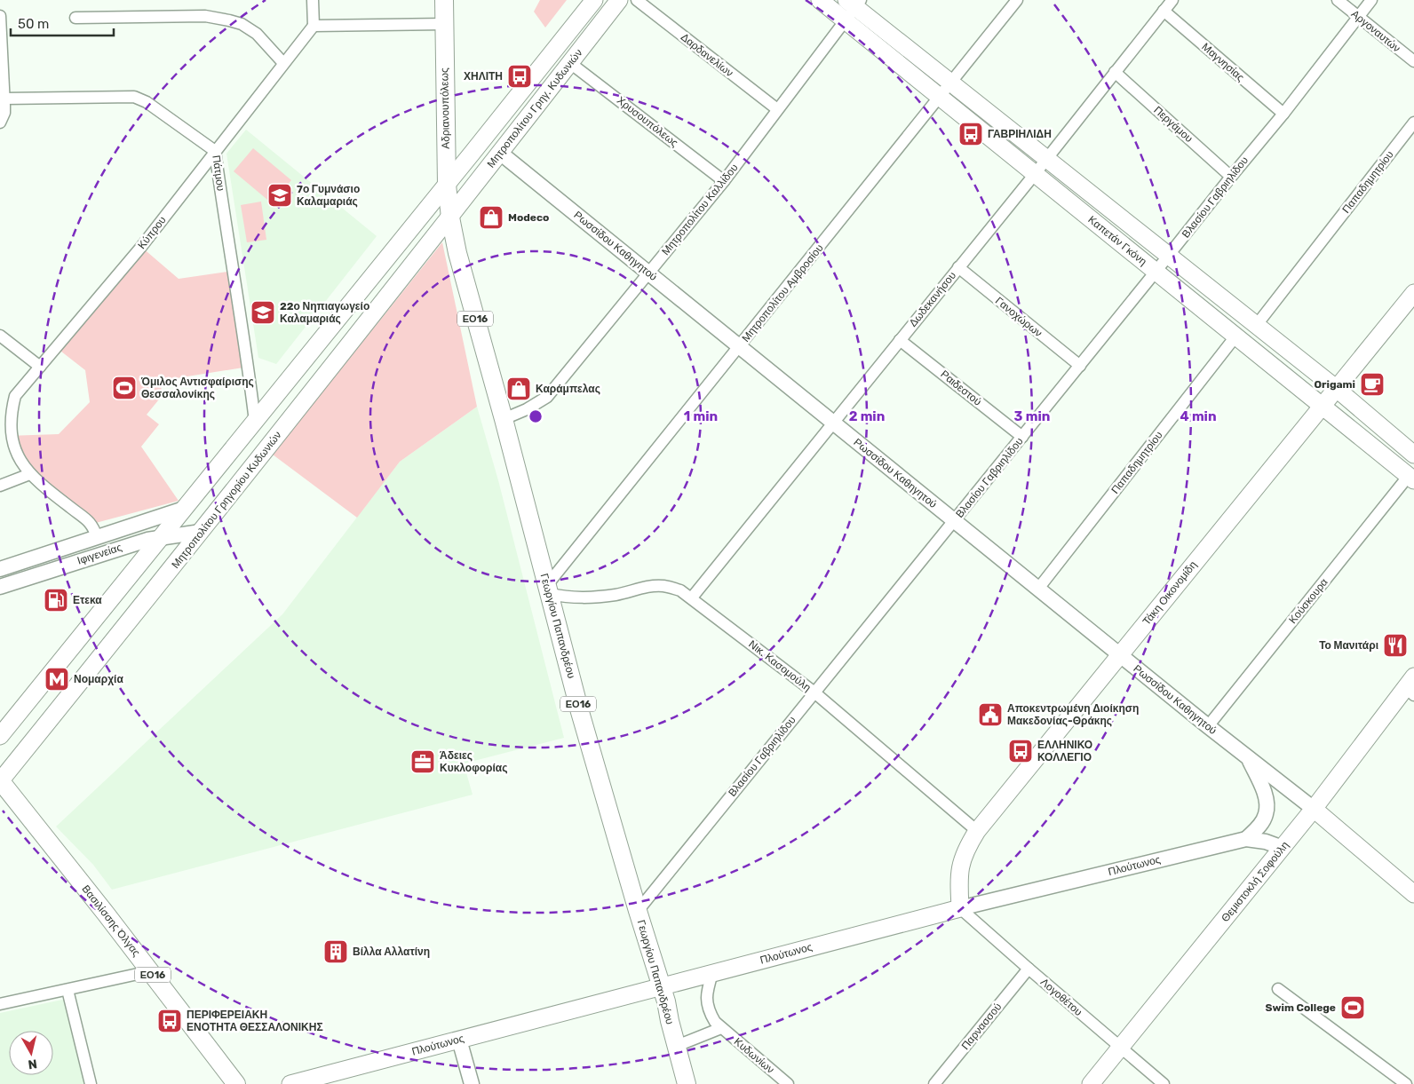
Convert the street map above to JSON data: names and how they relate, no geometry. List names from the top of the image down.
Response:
{
  "streets": {
    "main road": [
      "Αδριανουπόλεως",
      "Μητροπολίτου Γρηγ. Κυδωνιών",
      "Καπετάν Γκόνη",
      "ΕΟ16",
      "Μητροπολίτου Γρηγορίου Κυδωνιών",
      "Τάκη Οικονομίδη",
      "Γεωργίου Παπανδρέου",
      "Πλούτωνος",
      "Θεμιστοκλή Σοφούλη",
      "Βασιλίσσης Όλγας"
    ],
    "street": [
      "Αργοναυτών",
      "Δαρδανελίων",
      "Μαγνησίας",
      "Χρυσουπόλεως",
      "Περγάμου",
      "Πάτμου",
      "Παπαδημητρίου",
      "Βλασίου Γαβριηλίδου",
      "Μητροπολίτου Καλλίδου",
      "Κύπρου",
      "Ρωσσίδου Καθηγητού",
      "Μητροπολίτου Αμβροσίου",
      "Δωδεκανήσου",
      "Γανοχώρων",
      "Ραιδεστού",
      "Ιφιγενείας",
      "Κούσκουρα",
      "Νικ. Κασομούλη",
      "Λογοθέτου",
      "Παρνασσού",
      "Κυδωνίων"
    ]
  },
  "crossings": [
    ["Αργοναυτών", "Βλασίου Γαβριηλίδου"],
    ["Δαρδανελίων", "Μητροπολίτου Καλλίδου"],
    ["Μαγνησίας", "Βλασίου Γαβριηλίδου"],
    ["Μαγνησίας", "Δωδεκανήσου"],
    ["Αδριανουπόλεως", "Μητροπολίτου Γρηγ. Κυδωνιών"],
    ["Αδριανουπόλεως", "Μητροπολίτου Γρηγορίου Κυδωνιών"],
    ["Αδριανουπόλεως", "Γεωργίου Παπανδρέου"],
    ["Μητροπολίτου Γρηγ. Κυδωνιών", "Χρυσουπόλεως"],
    ["Μητροπολίτου Γρηγ. Κυδωνιών", "Ρωσσίδου Καθηγητού"],
    ["Μητροπολίτου Γρηγ. Κυδωνιών", "Μητροπολίτου Γρηγορίου Κυδωνιών"],
    ["Μητροπολίτου Γρηγ. Κυδωνιών", "Γεωργίου Παπανδρέου"],
    ["Χρυσουπόλεως", "Μητροπολίτου Καλλίδου"],
    ["Περγάμου", "Βλασίου Γαβριηλίδου"],
    ["Περγάμου", "Δωδεκανήσου"],
    ["Πάτμου", "Κύπρου"],
    ["Παπαδημητρίου", "Καπετάν Γκόνη"],
    ["Παπαδημητρίου", "Ρωσσίδου Καθηγητού"],
    ["Βλασίου Γαβριηλίδου", "Καπετάν Γκόνη"],
    ["Βλασίου Γαβριηλίδου", "Ρωσσίδου Καθηγητού"],
    ["Βλασίου Γαβριηλίδου", "Γανοχώρων"],
    ["Βλασίου Γαβριηλίδου", "Ραιδεστού"],
    ["Βλασίου Γαβριηλίδου", "Γεωργίου Παπανδρέου"],
    ["Βλασίου Γαβριηλίδου", "Νικ. Κασομούλη"],
    ["Μητροπολίτου Καλλίδου", "Καπετάν Γκόνη"],
    ["Μητροπολίτου Καλλίδου", "Ρωσσίδου Καθηγητού"],
    ["Μητροπολίτου Καλλίδου", "Γεωργίου Παπανδρέου"],
    ["Κύπρου", "Ιφιγενείας"],
    ["Καπετάν Γκόνη", "Μητροπολίτου Αμβροσίου"],
    ["Καπετάν Γκόνη", "Δωδεκανήσου"],
    ["Καπετάν Γκόνη", "Τάκη Οικονομίδη"],
    ["Καπετάν Γκόνη", "Κούσκουρα"],
    ["Ρωσσίδου Καθηγητού", "Μητροπολίτου Αμβροσίου"],
    ["Ρωσσίδου Καθηγητού", "Δωδεκανήσου"],
    ["Ρωσσίδου Καθηγητού", "Τάκη Οικονομίδη"],
    ["Ρωσσίδου Καθηγητού", "Κούσκουρα"],
    ["Ρωσσίδου Καθηγητού", "Θεμιστοκλή Σοφούλη"],
    ["Μητροπολίτου Αμβροσίου", "Γεωργίου Παπανδρέου"],
    ["Μητροπολίτου Αμβροσίου", "Νικ. Κασομούλη"],
    ["Δωδεκανήσου", "Γανοχώρων"],
    ["Δωδεκανήσου", "Ραιδεστού"],
    ["Δωδεκανήσου", "Νικ. Κασομούλη"],
    ["Μητροπολίτου Γρηγορίου Κυδωνιών", "Ιφιγενείας"],
    ["Μητροπολίτου Γρηγορίου Κυδωνιών", "Γεωργίου Παπανδρέου"],
    ["Μητροπολίτου Γρηγορίου Κυδωνιών", "Βασιλίσσης Όλγας"],
    ["Τάκη Οικονομίδη", "Νικ. Κασομούλη"],
    ["Τάκη Οικονομίδη", "Πλούτωνος"],
    ["Τάκη Οικονομίδη", "Λογοθέτου"],
    ["Γεωργίου Παπανδρέου", "Νικ. Κασομούλη"],
    ["Γεωργίου Παπανδρέου", "Πλούτωνος"],
    ["Πλούτωνος", "Θεμιστοκλή Σοφούλη"],
    ["Πλούτωνος", "Λογοθέτου"],
    ["Πλούτωνος", "Κυδωνίων"],
    ["Θεμιστοκλή Σοφούλη", "Λογοθέτου"],
    ["Λογοθέτου", "Παρνασσού"]
  ],
  "places": {
    "bus stop": [
      "ΧΗΛΙΤΗ",
      "ΓΑΒΡΙΗΛΙΔΗ",
      "ΕΛΛΗΝΙΚΟ ΚΟΛΛΕΓΙΟ",
      "ΠΕΡΙΦΕΡΕΙΑΚΗ ΕΝΟΤΗΤΑ ΘΕΣΣΑΛΟΝΙΚΗΣ"
    ],
    "school or university": ["7ο Γυμνάσιο Καλαμαριάς", "22ο Νηπιαγωγείο Καλαμαριάς"],
    "shop": ["Modeco", "Καράμπελας"],
    "cafe": ["Origami"],
    "sports": ["Όμιλος Αντισφαίρισης Θεσσαλονίκης", "Swim College"],
    "fuel station": ["Ετεκα"],
    "restaurant": ["Το Μανιτάρι"],
    "metro station": ["Νομαρχία"],
    "public building": ["Αποκεντρωμένη Διοίκηση Μακεδονίας-Θράκης"],
    "office": ["Άδειες Κυκλοφορίας"],
    "building": ["Βίλλα Αλλατίνη"]
  },
  "scale_bar": "50 m",
  "north": "bottom",
  "rings": [
    "1 min",
    "2 min",
    "3 min",
    "4 min"
  ]
}
